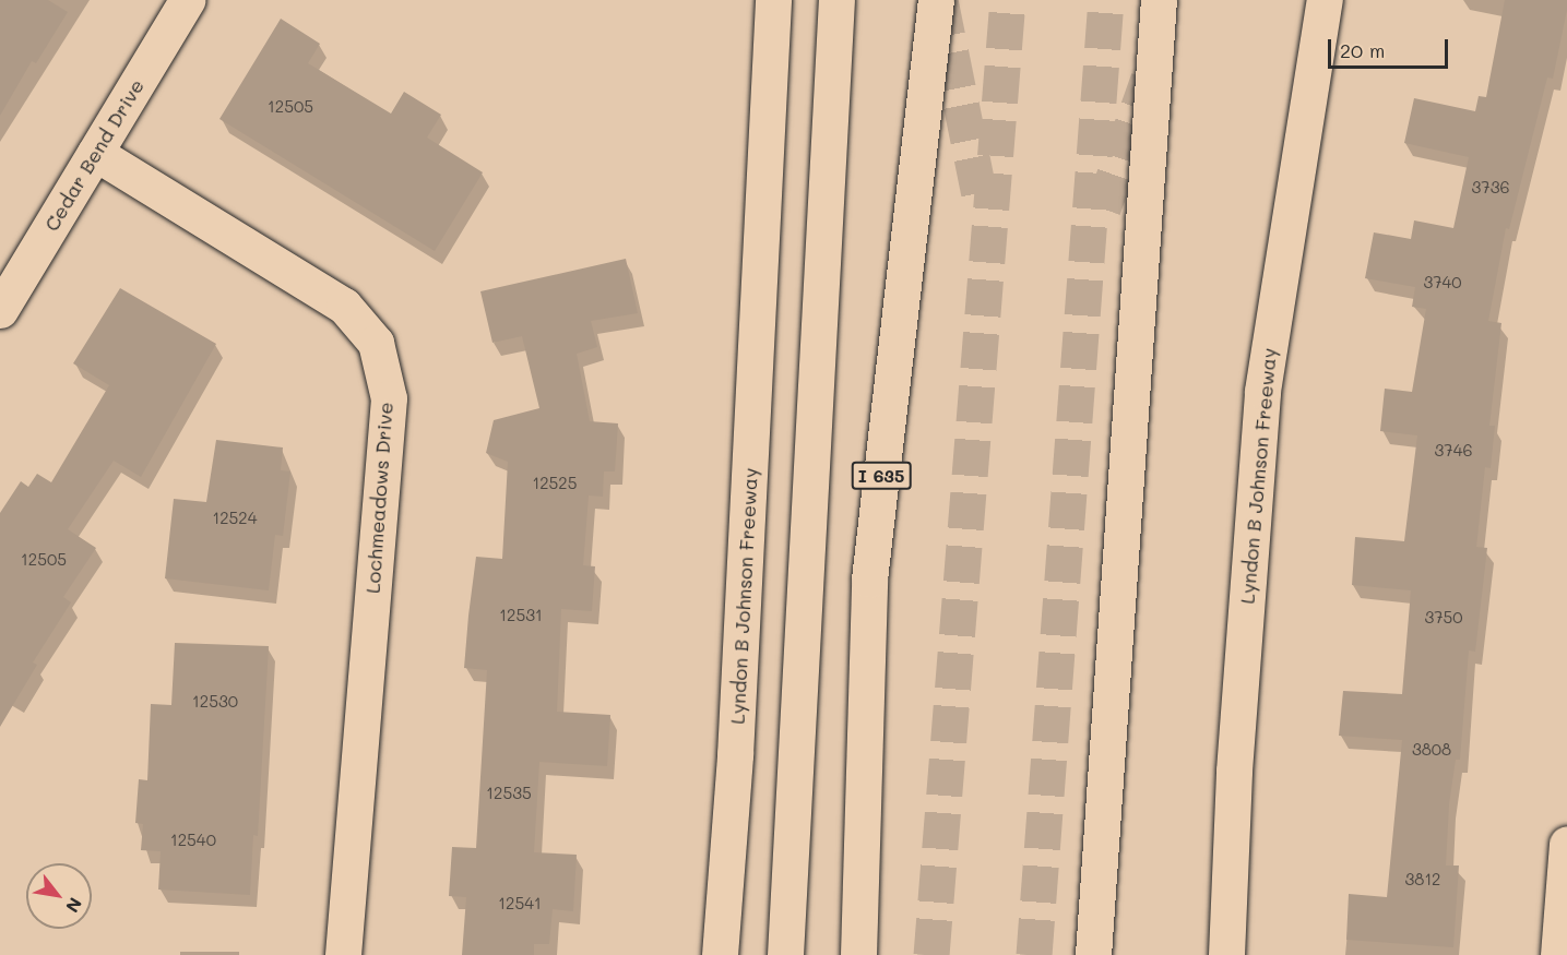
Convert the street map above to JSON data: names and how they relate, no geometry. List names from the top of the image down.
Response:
{
  "streets": {
    "main road": [
      "Cedar Bend Drive",
      "I 635",
      "Lyndon B Johnson Freeway",
      "Lochmeadows Drive"
    ]
  },
  "crossings": [
    ["Cedar Bend Drive", "Lochmeadows Drive"]
  ],
  "house_numbers": [
    "12505",
    "3736",
    "3740",
    "3746",
    "12525",
    "12524",
    "12505",
    "12531",
    "3750",
    "12530",
    "3808",
    "12535",
    "12540",
    "3812",
    "12541"
  ],
  "scale_bar": "20 m",
  "north": "bottom right"
}
